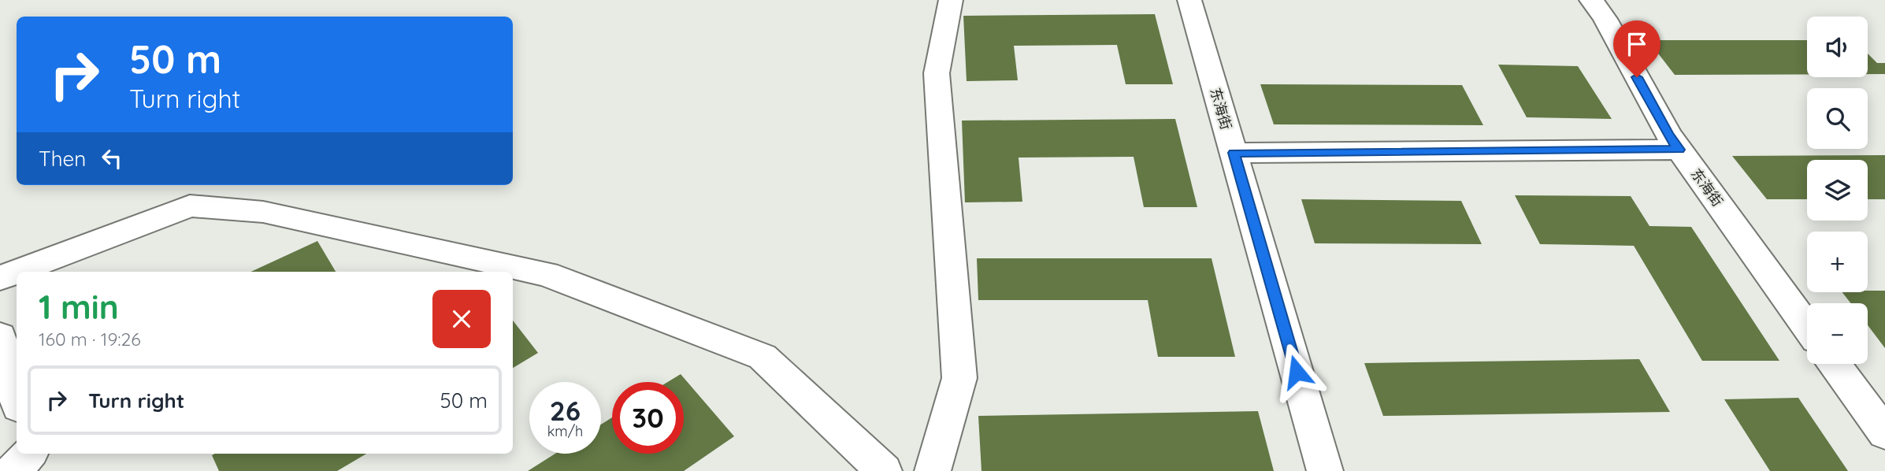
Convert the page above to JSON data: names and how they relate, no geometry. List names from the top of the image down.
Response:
{
  "streets": {
    "street": ["东海街"]
  },
  "page": {
    "map_buttons": ["+", "−"],
    "turn": ["50 m", "Turn right"],
    "then": "Then",
    "heading": ["1 min", "160 m · 19:26"],
    "list": [
      {
        "name": "Turn right",
        "value": "50 m"
      }
    ],
    "speed": "26 km/h",
    "limit": "30"
  }
}
